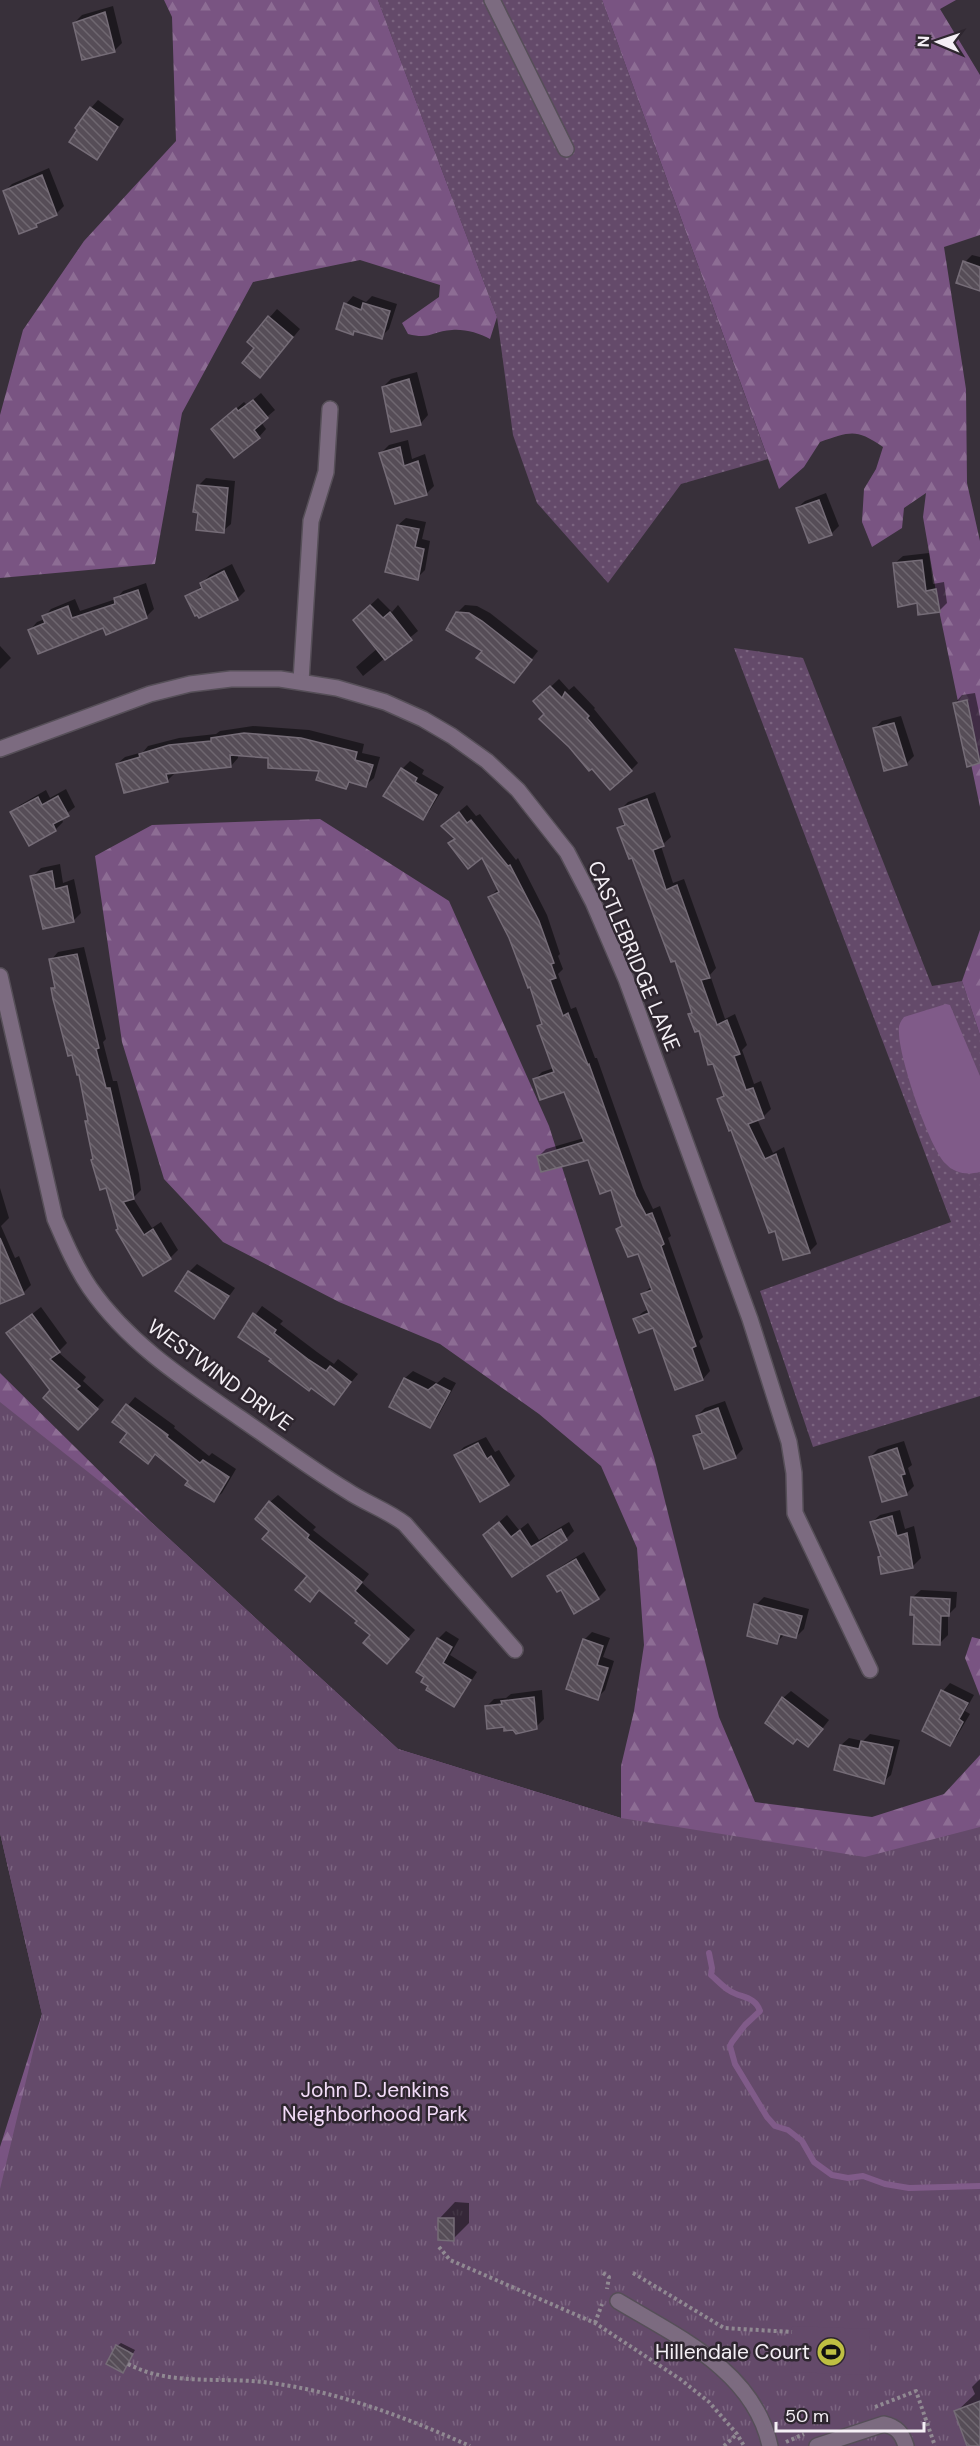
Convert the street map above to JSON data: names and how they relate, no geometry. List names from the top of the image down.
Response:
{
  "streets": {
    "street": ["CASTLEBRIDGE LANE", "WESTWIND DRIVE"]
  },
  "parks": ["John D. Jenkins Neighborhood Park"],
  "places": {
    "sports": ["Hillendale Court"]
  },
  "scale_bar": "50 m",
  "north": "left"
}
